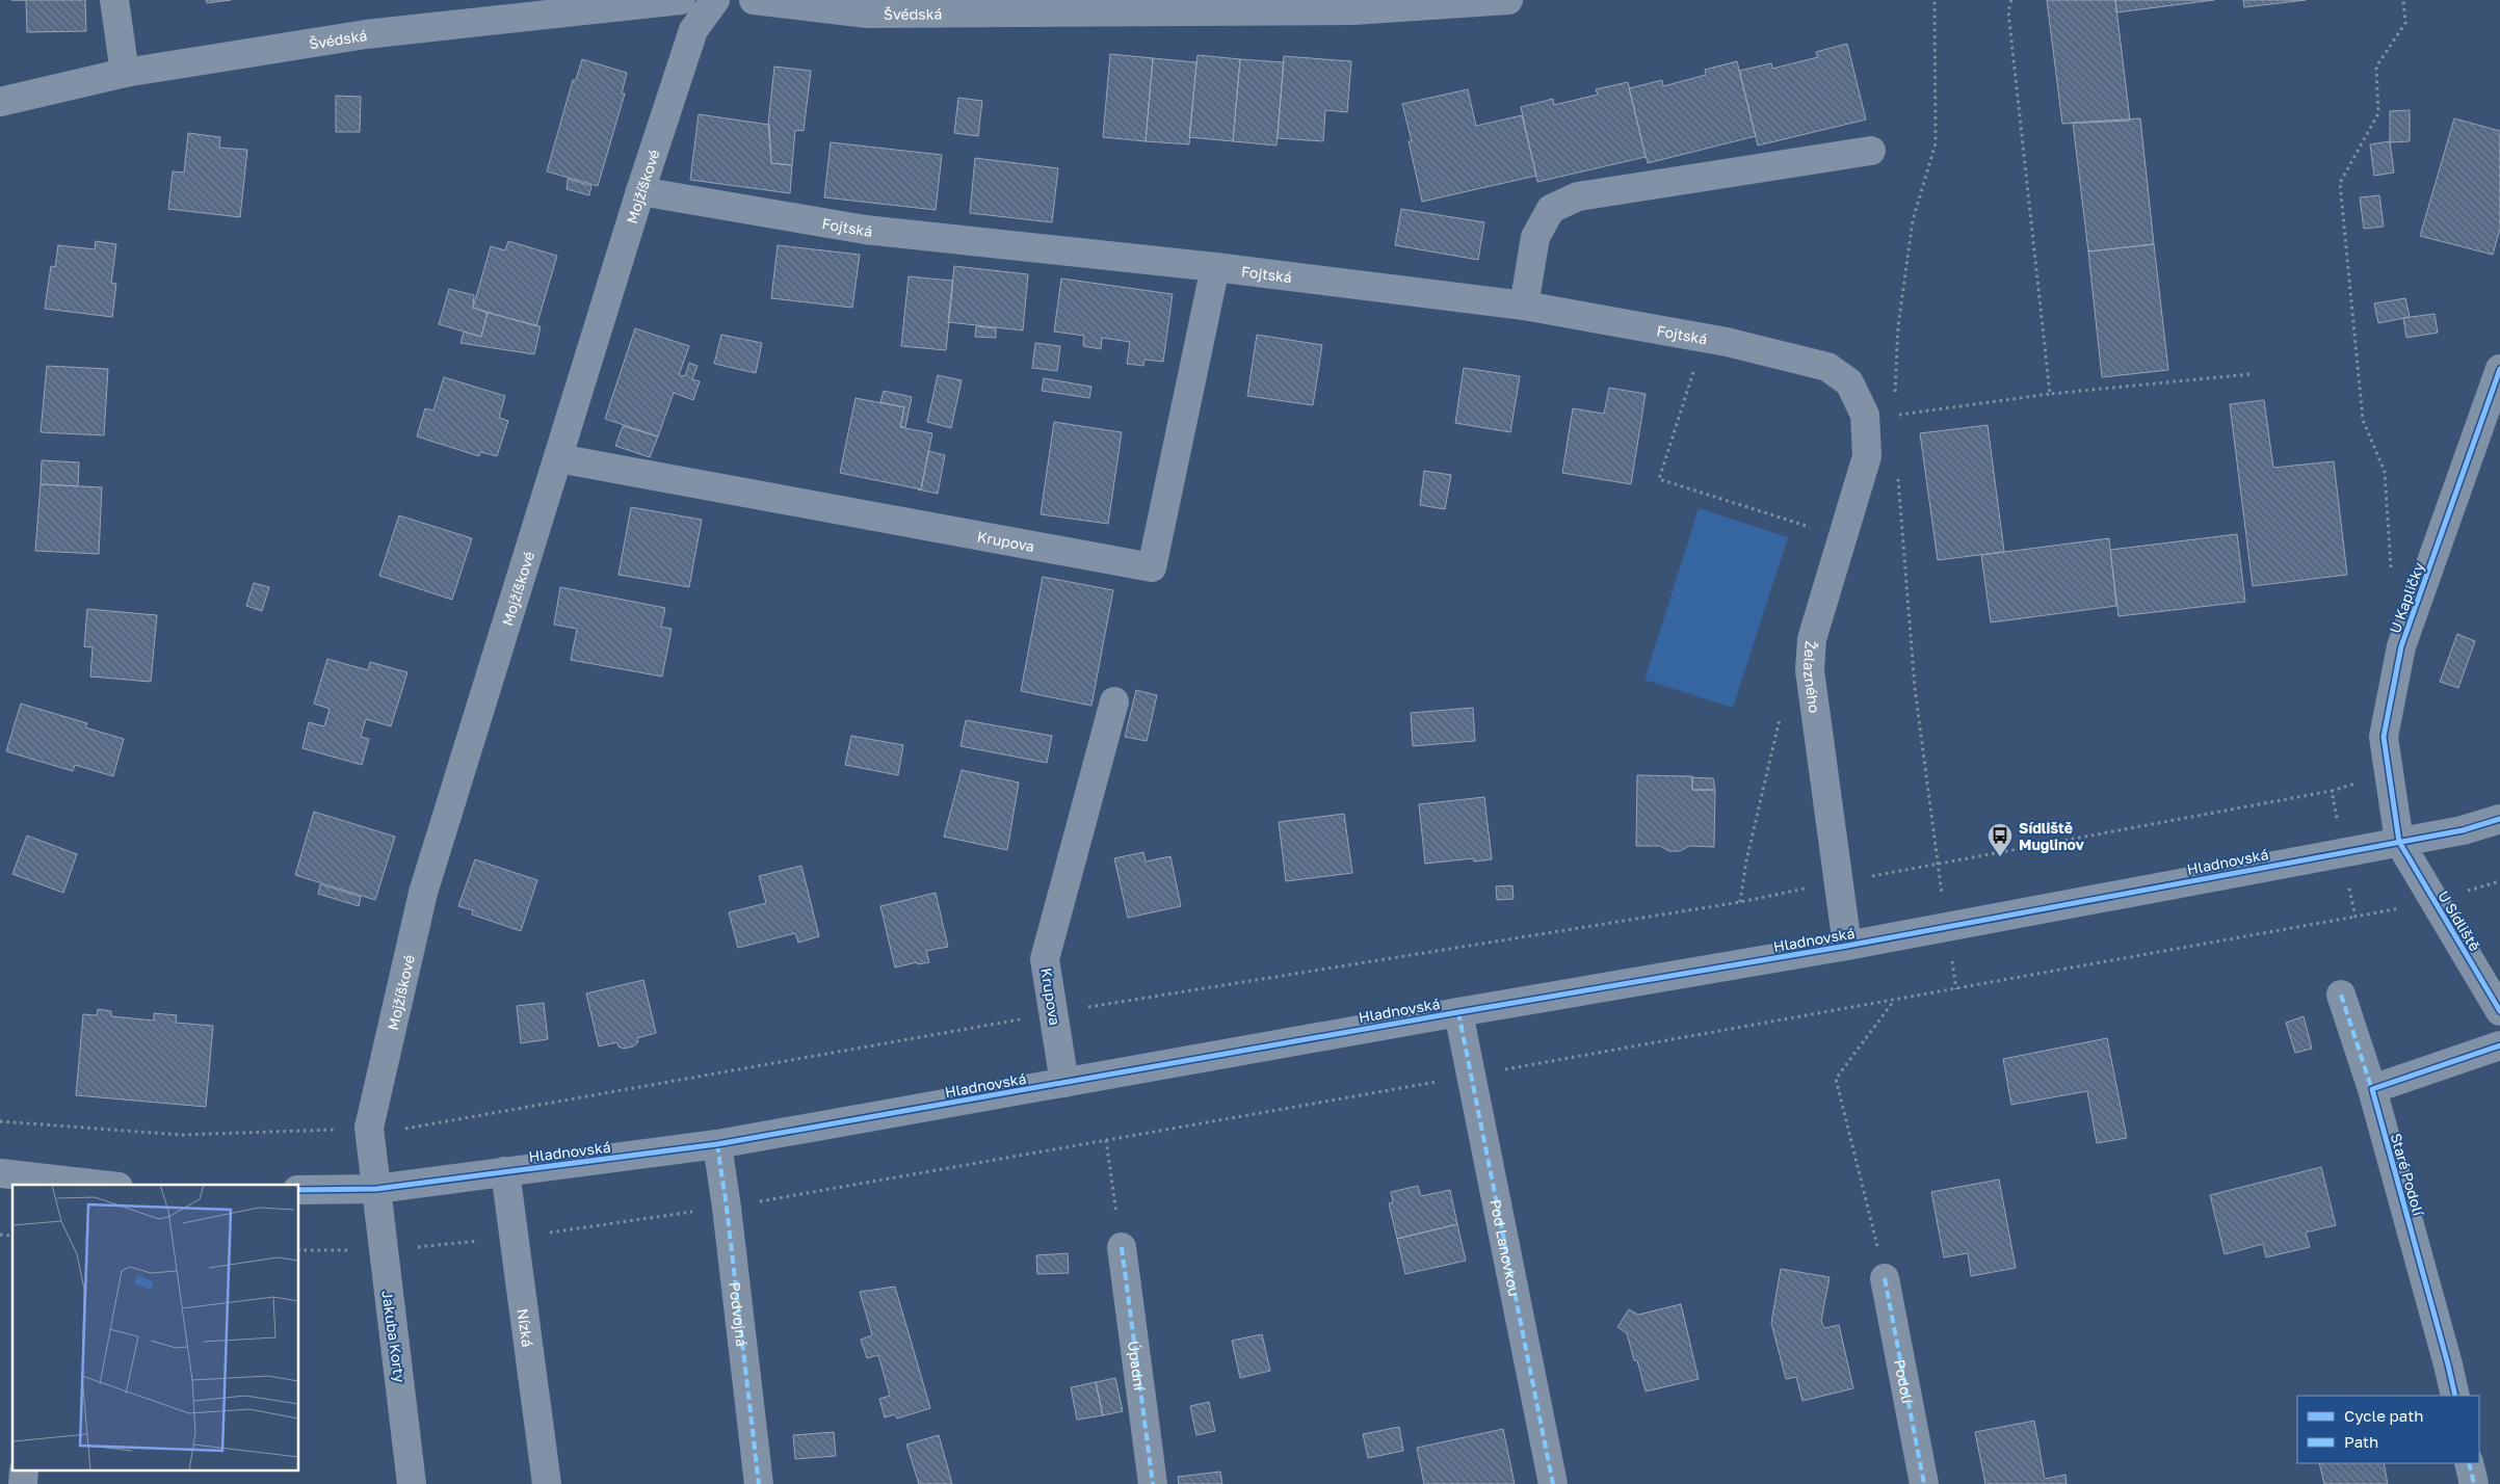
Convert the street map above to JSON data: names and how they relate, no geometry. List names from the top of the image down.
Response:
{
  "streets": {
    "street": [
      "Švédská",
      "Mojžíškové",
      "Fojtská",
      "Krupova",
      "U Kapličky",
      "Želazného",
      "Hladnovská",
      "U Sídliště",
      "Staré Podolí",
      "Pod Lanovkou",
      "Podvojná",
      "Nízká",
      "Jakuba Korty",
      "Úpadní",
      "Podolí"
    ]
  },
  "crossings": [
    ["Mojžíškové", "Fojtská"],
    ["Mojžíškové", "Krupova"],
    ["Mojžíškové", "Hladnovská"],
    ["Mojžíškové", "Jakuba Korty"],
    ["Fojtská", "Krupova"],
    ["Fojtská", "Želazného"],
    ["Krupova", "Hladnovská"],
    ["U Kapličky", "Hladnovská"],
    ["U Kapličky", "U Sídliště"],
    ["Želazného", "Hladnovská"],
    ["Hladnovská", "U Sídliště"],
    ["Hladnovská", "Pod Lanovkou"],
    ["Hladnovská", "Podvojná"],
    ["Hladnovská", "Nízká"],
    ["Hladnovská", "Jakuba Korty"]
  ],
  "places": {
    "bus stop": ["Sídliště Muglinov"]
  },
  "legend": ["Cycle path", "Path"]
}
